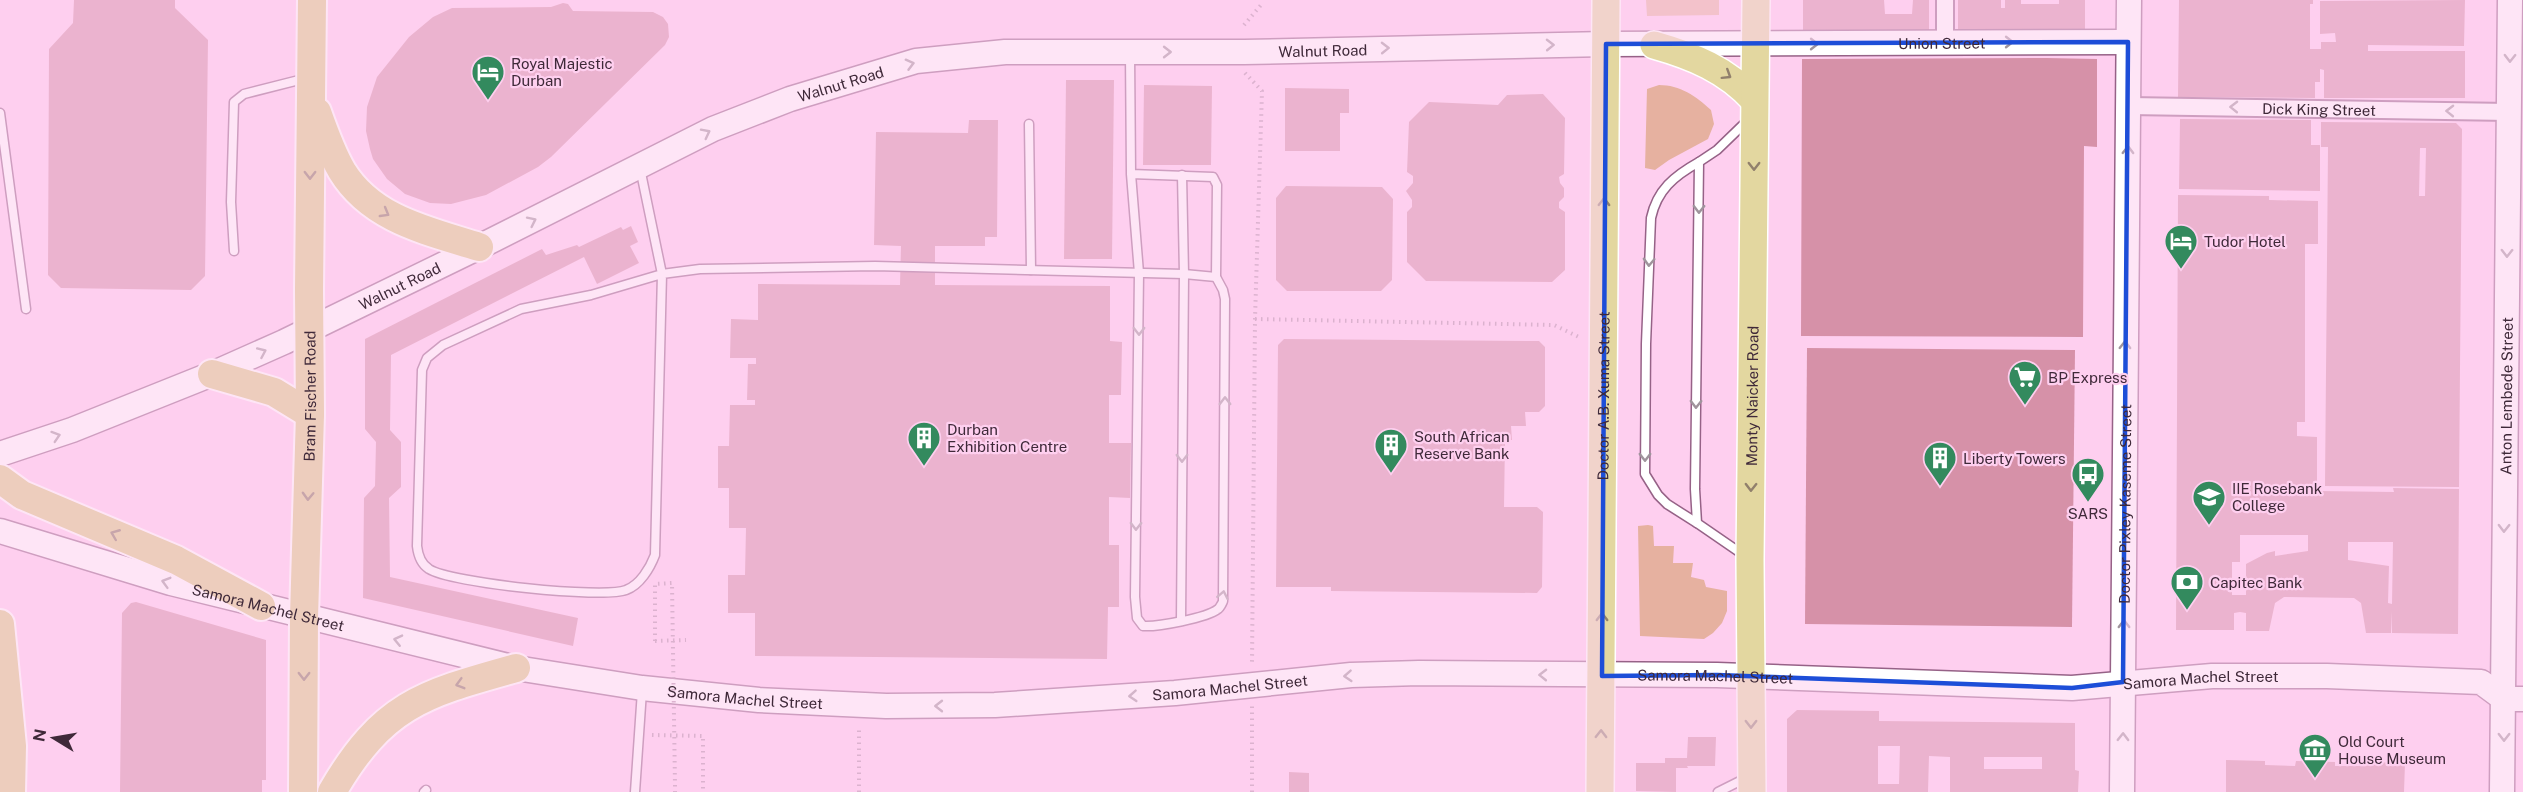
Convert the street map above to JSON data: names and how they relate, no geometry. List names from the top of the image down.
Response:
{
  "streets": {
    "highway": ["Bram Fischer Road"],
    "main road": [
      "Union Street",
      "Walnut Road",
      "Doctor A.B. Xuma Street",
      "Monty Naicker Road",
      "Anton Lembede Street",
      "Doctor Pixley Kaseme Street",
      "Samora Machel Street"
    ],
    "street": ["Dick King Street"]
  },
  "crossings": [
    ["Union Street", "Walnut Road"],
    ["Union Street", "Monty Naicker Road"],
    ["Union Street", "Doctor Pixley Kaseme Street"],
    ["Walnut Road", "Bram Fischer Road"],
    ["Walnut Road", "Doctor A.B. Xuma Street"],
    ["Walnut Road", "Monty Naicker Road"],
    ["Dick King Street", "Anton Lembede Street"],
    ["Dick King Street", "Doctor Pixley Kaseme Street"],
    ["Bram Fischer Road", "Samora Machel Street"],
    ["Doctor A.B. Xuma Street", "Samora Machel Street"],
    ["Monty Naicker Road", "Samora Machel Street"],
    ["Doctor Pixley Kaseme Street", "Samora Machel Street"]
  ],
  "one_way": [
    "Union Street",
    "Walnut Road",
    "Dick King Street",
    "Bram Fischer Road",
    "Doctor A.B. Xuma Street",
    "Monty Naicker Road",
    "Anton Lembede Street",
    "Doctor Pixley Kaseme Street",
    "Samora Machel Street"
  ],
  "places": {
    "hotel": ["Royal Majestic Durban", "Tudor Hotel"],
    "supermarket": ["BP Express"],
    "building": ["Durban Exhibition Centre", "South African Reserve Bank", "Liberty Towers"],
    "bus stop": ["SARS"],
    "school or university": ["IIE Rosebank College"],
    "bank": ["Capitec Bank"],
    "museum": ["Old Court House Museum"]
  },
  "north": "left"
}
